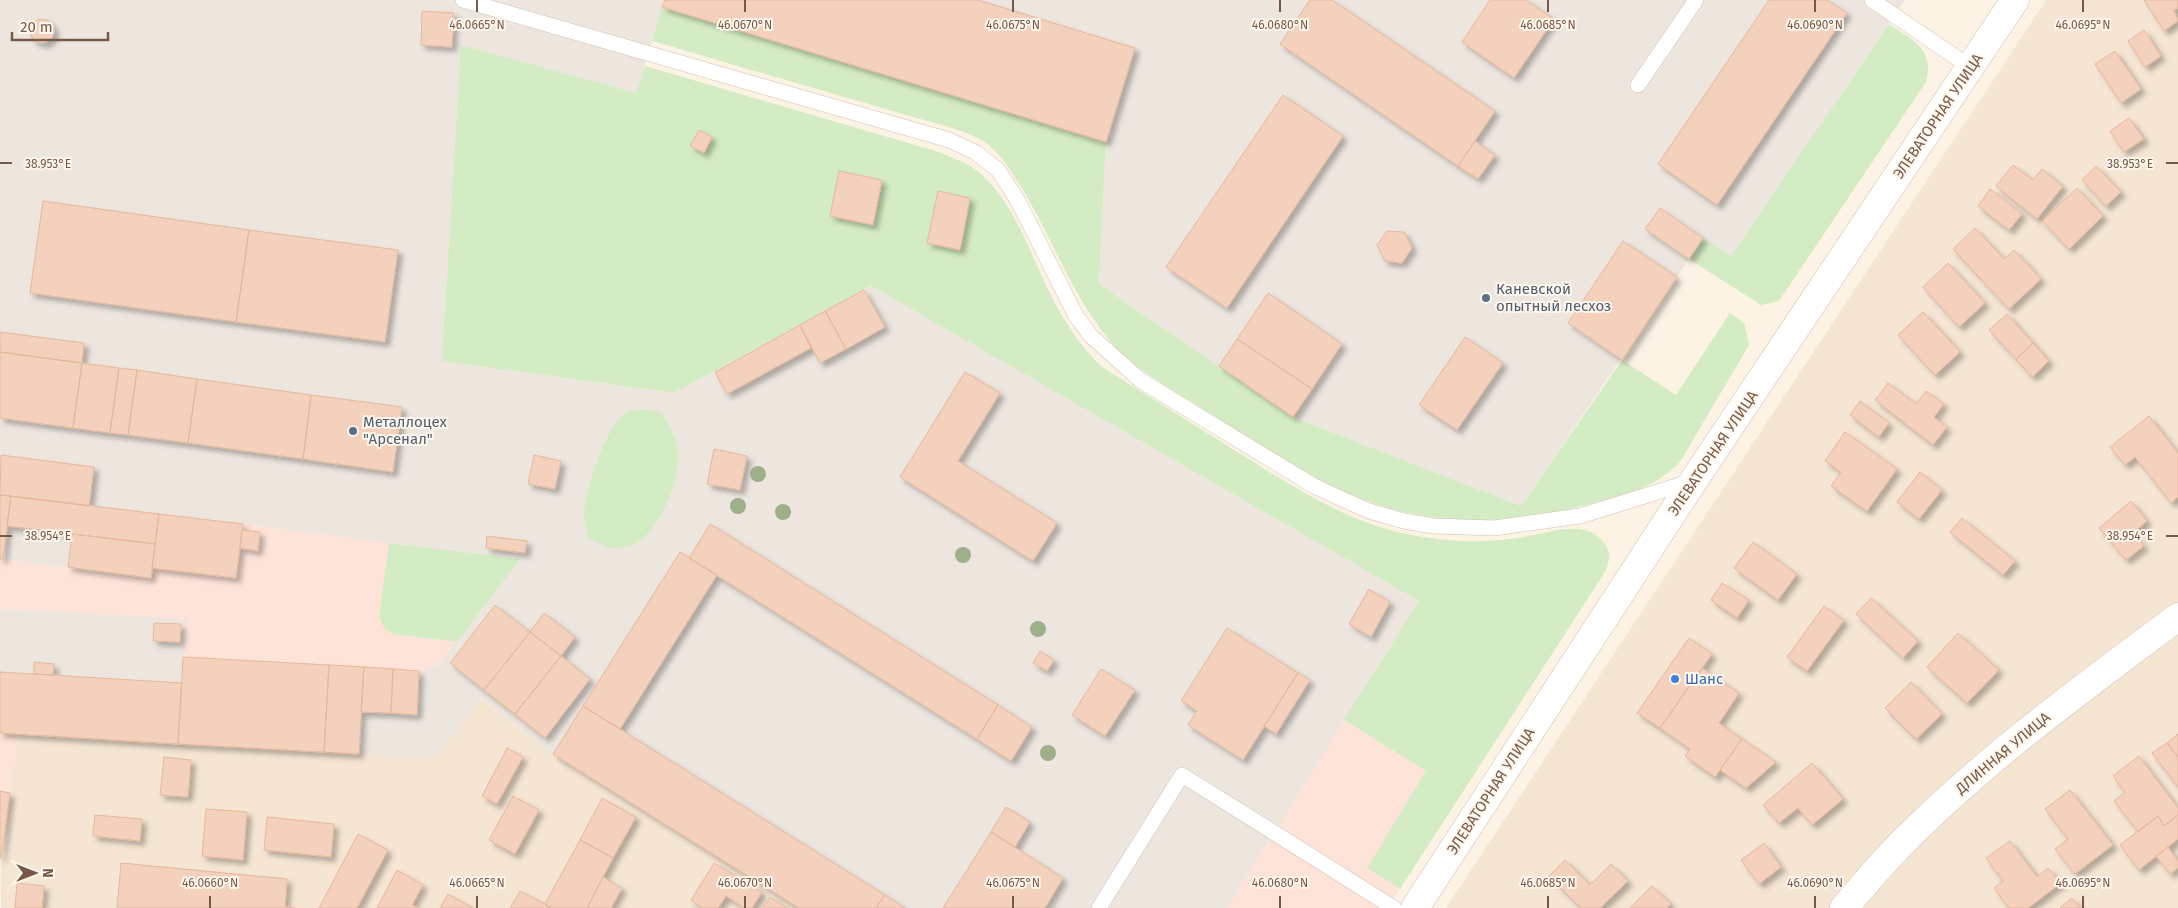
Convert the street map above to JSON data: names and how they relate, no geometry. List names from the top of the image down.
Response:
{
  "streets": {
    "street": ["ЭЛЕВАТОРНАЯ УЛИЦА", "ДЛИННАЯ УЛИЦА"]
  },
  "places": ["Каневской опытный лесхоз", "Металлоцех \"Арсенал\"", "Шанс"],
  "scale_bar": "20 m",
  "north": "right",
  "coordinates": [
    "46.0665°N",
    "46.0670°N",
    "46.0675°N",
    "46.0680°N",
    "46.0685°N",
    "46.0690°N",
    "46.0695°N",
    "38.953°E",
    "38.954°E",
    "46.0660°N"
  ]
}
